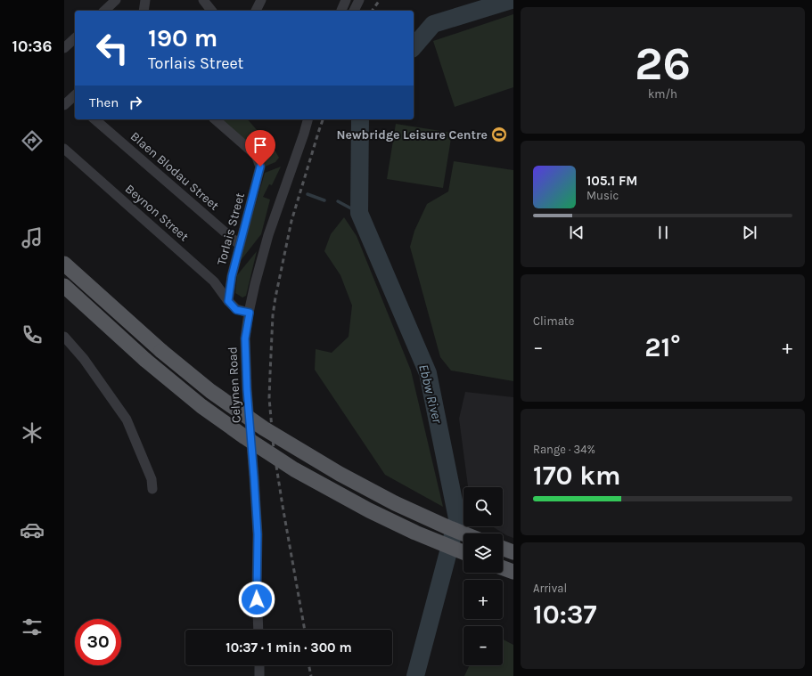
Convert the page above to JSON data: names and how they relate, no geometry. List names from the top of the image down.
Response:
{
  "streets": {
    "street": [
      "Blaen Blodau Street",
      "Beynon Street",
      "Torlais Street",
      "Celynen Road"
    ]
  },
  "crossings": [
    ["Blaen Blodau Street", "Torlais Street"],
    ["Beynon Street", "Torlais Street"]
  ],
  "water": ["Ebbw River"],
  "places": {
    "sports": ["Newbridge Leisure Centre"]
  },
  "page": {
    "tabs": "10:36",
    "tile": [
      ["26", "km/h"],
      "Climate",
      ["Range · 34%", "170 km"],
      ["Arrival", "10:37"]
    ],
    "turn": ["190 m", "Torlais Street"],
    "then": "Then",
    "song": ["105.1 FM", "Music"],
    "heat": ["−", "21°", "+"],
    "map_buttons": ["+", "−"],
    "limit": "30",
    "trip": "10:37 · 1 min · 300 m"
  }
}
